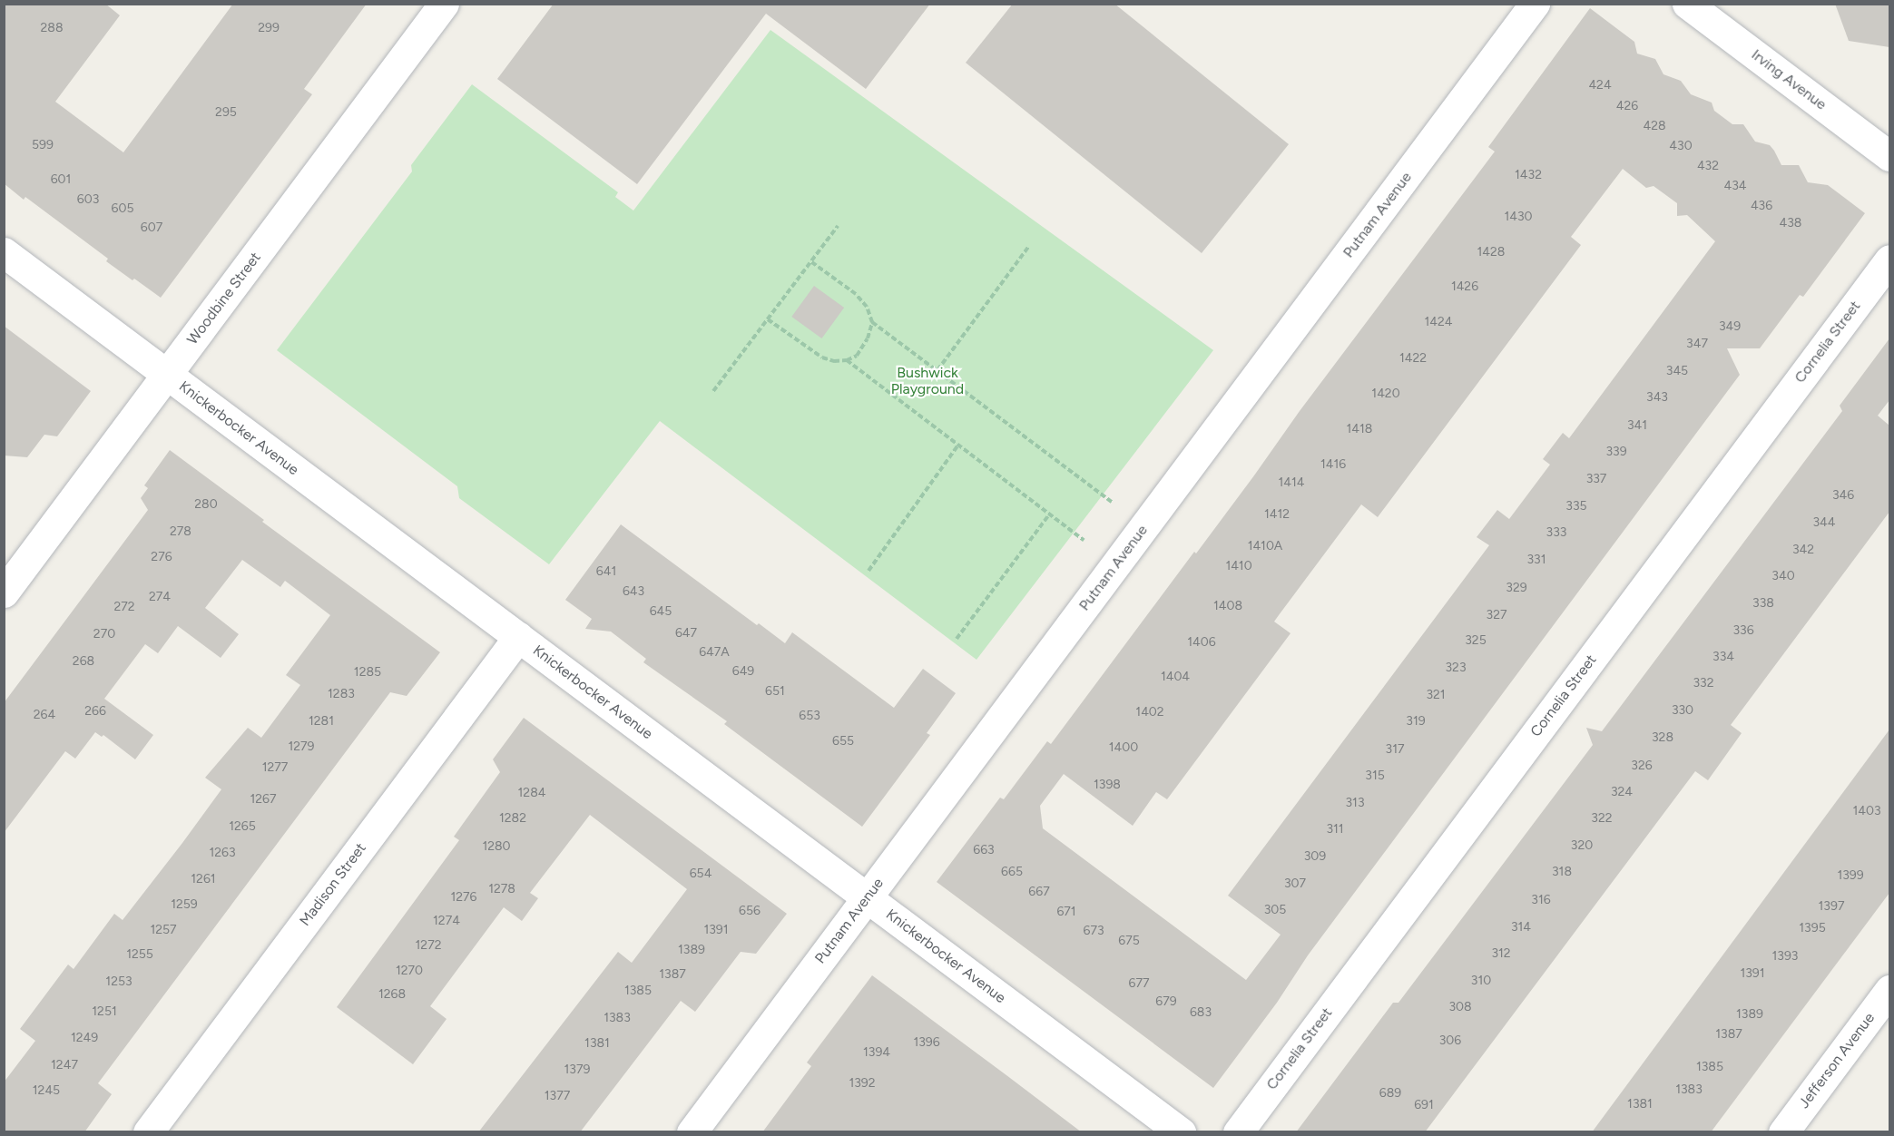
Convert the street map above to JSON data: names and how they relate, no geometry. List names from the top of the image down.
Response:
{
  "streets": {
    "street": [
      "Irving Avenue",
      "Putnam Avenue",
      "Woodbine Street",
      "Cornelia Street",
      "Knickerbocker Avenue",
      "Madison Street",
      "Jefferson Avenue"
    ]
  },
  "crossings": [
    ["Putnam Avenue", "Knickerbocker Avenue"],
    ["Woodbine Street", "Knickerbocker Avenue"],
    ["Knickerbocker Avenue", "Madison Street"]
  ],
  "parks": ["Bushwick Playground"],
  "house_numbers": [
    "288",
    "299",
    "424",
    "426",
    "295",
    "428",
    "599",
    "430",
    "432",
    "1432",
    "601",
    "434",
    "603",
    "436",
    "605",
    "1430",
    "438",
    "607",
    "1428",
    "1426",
    "1424",
    "349",
    "347",
    "1422",
    "345",
    "1420",
    "343",
    "341",
    "1418",
    "339",
    "1416",
    "337",
    "1414",
    "346",
    "280",
    "335",
    "1412",
    "344",
    "278",
    "333",
    "1410A",
    "342",
    "276",
    "331",
    "1410",
    "641",
    "340",
    "329",
    "643",
    "274",
    "338",
    "1408",
    "272",
    "645",
    "327",
    "336",
    "647",
    "270",
    "325",
    "1406",
    "647A",
    "334",
    "268",
    "323",
    "649",
    "1285",
    "1404",
    "332",
    "651",
    "1283",
    "321",
    "330",
    "266",
    "1402",
    "264",
    "653",
    "1281",
    "319",
    "328",
    "655",
    "1279",
    "1400",
    "317",
    "326",
    "1277",
    "315",
    "1398",
    "324",
    "1284",
    "1267",
    "313",
    "1403",
    "1282",
    "322",
    "1265",
    "311",
    "320",
    "1280",
    "663",
    "1263",
    "309",
    "665",
    "318",
    "654",
    "1399",
    "1261",
    "307",
    "1278",
    "667",
    "1276",
    "316",
    "1259",
    "1397",
    "305",
    "656",
    "671",
    "1274",
    "314",
    "1395",
    "1257",
    "1391",
    "673",
    "675",
    "1272",
    "1389",
    "312",
    "1255",
    "1393",
    "1270",
    "1391",
    "1387",
    "310",
    "1253",
    "677",
    "1385",
    "1268",
    "679",
    "308",
    "1251",
    "683",
    "1389",
    "1383",
    "1387",
    "1249",
    "306",
    "1396",
    "1381",
    "1394",
    "1247",
    "1385",
    "1379",
    "1392",
    "1383",
    "1245",
    "689",
    "1377",
    "1381",
    "691"
  ]
}
